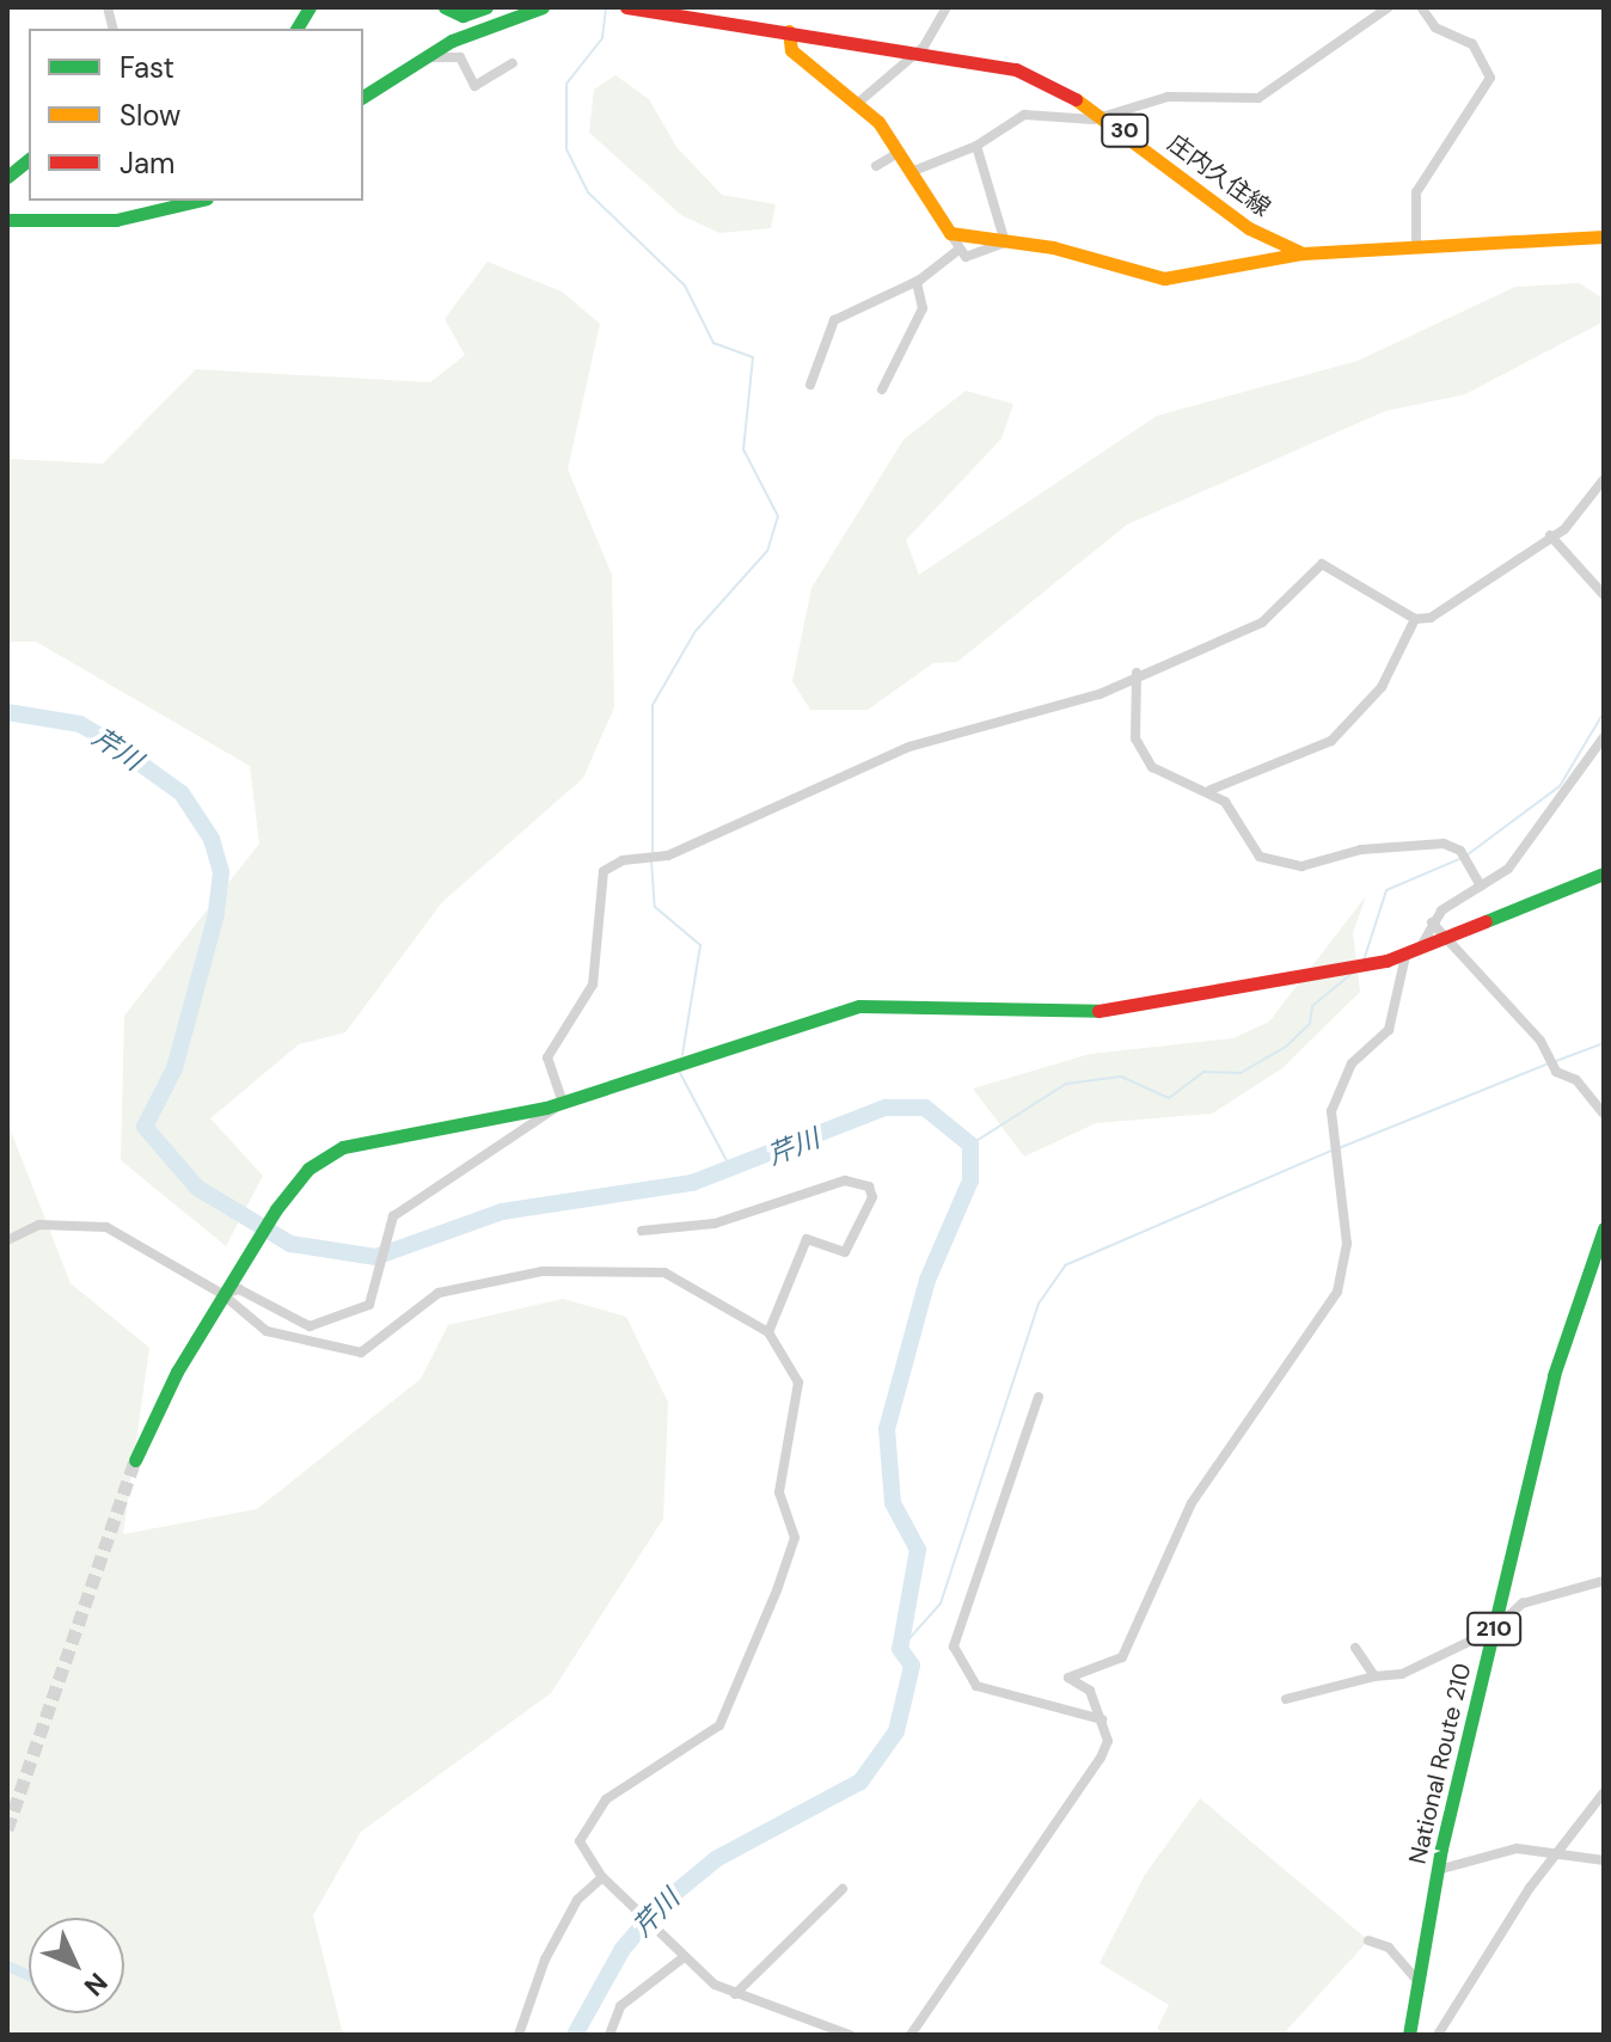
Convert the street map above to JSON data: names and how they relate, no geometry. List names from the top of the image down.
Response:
{
  "streets": {
    "main road": [
      "30",
      "庄内久住線",
      "210",
      "National Route 210"
    ]
  },
  "water": ["芹川"],
  "legend": ["Fast", "Slow", "Jam"],
  "north": "bottom right"
}
